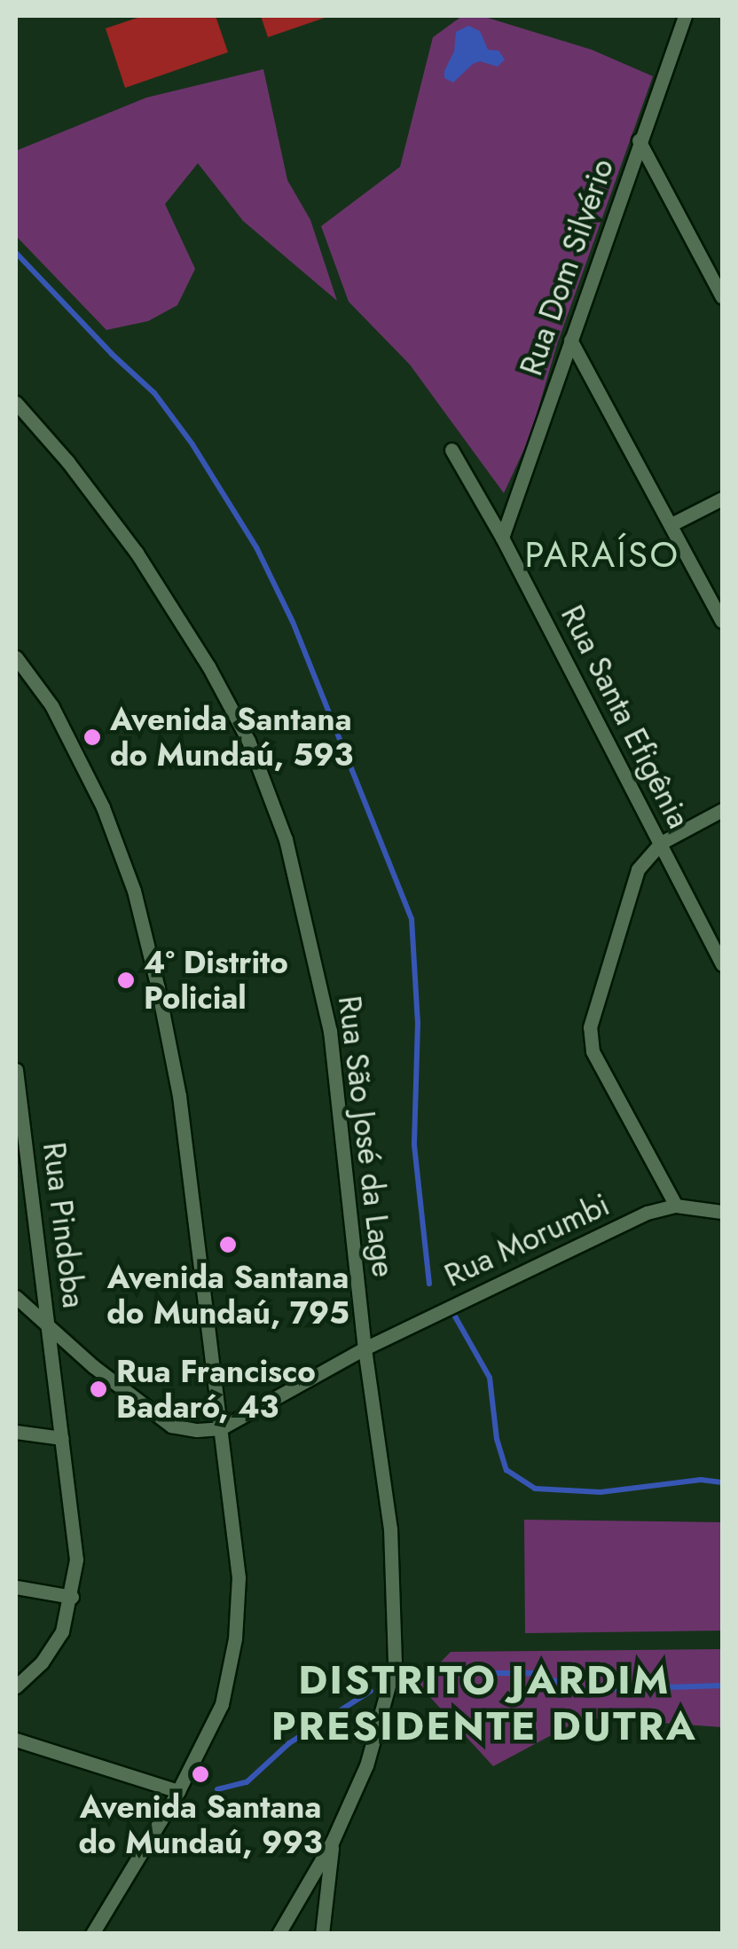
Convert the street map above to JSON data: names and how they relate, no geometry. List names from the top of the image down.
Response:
{
  "streets": {
    "street": [
      "Rua Dom Silvério",
      "Rua Santa Efigênia",
      "Rua São José da Lage",
      "Rua Pindoba",
      "Rua Morumbi"
    ]
  },
  "crossings": [
    ["Rua Dom Silvério", "Rua Santa Efigênia"],
    ["Rua São José da Lage", "Rua Morumbi"]
  ],
  "districts": ["PARAÍSO", "DISTRITO JARDIM PRESIDENTE DUTRA"],
  "places": [
    "Avenida Santana do Mundaú, 593",
    "4º Distrito Policial",
    "Avenida Santana do Mundaú, 795",
    "Rua Francisco Badaró, 43",
    "Avenida Santana do Mundaú, 993"
  ]
}
